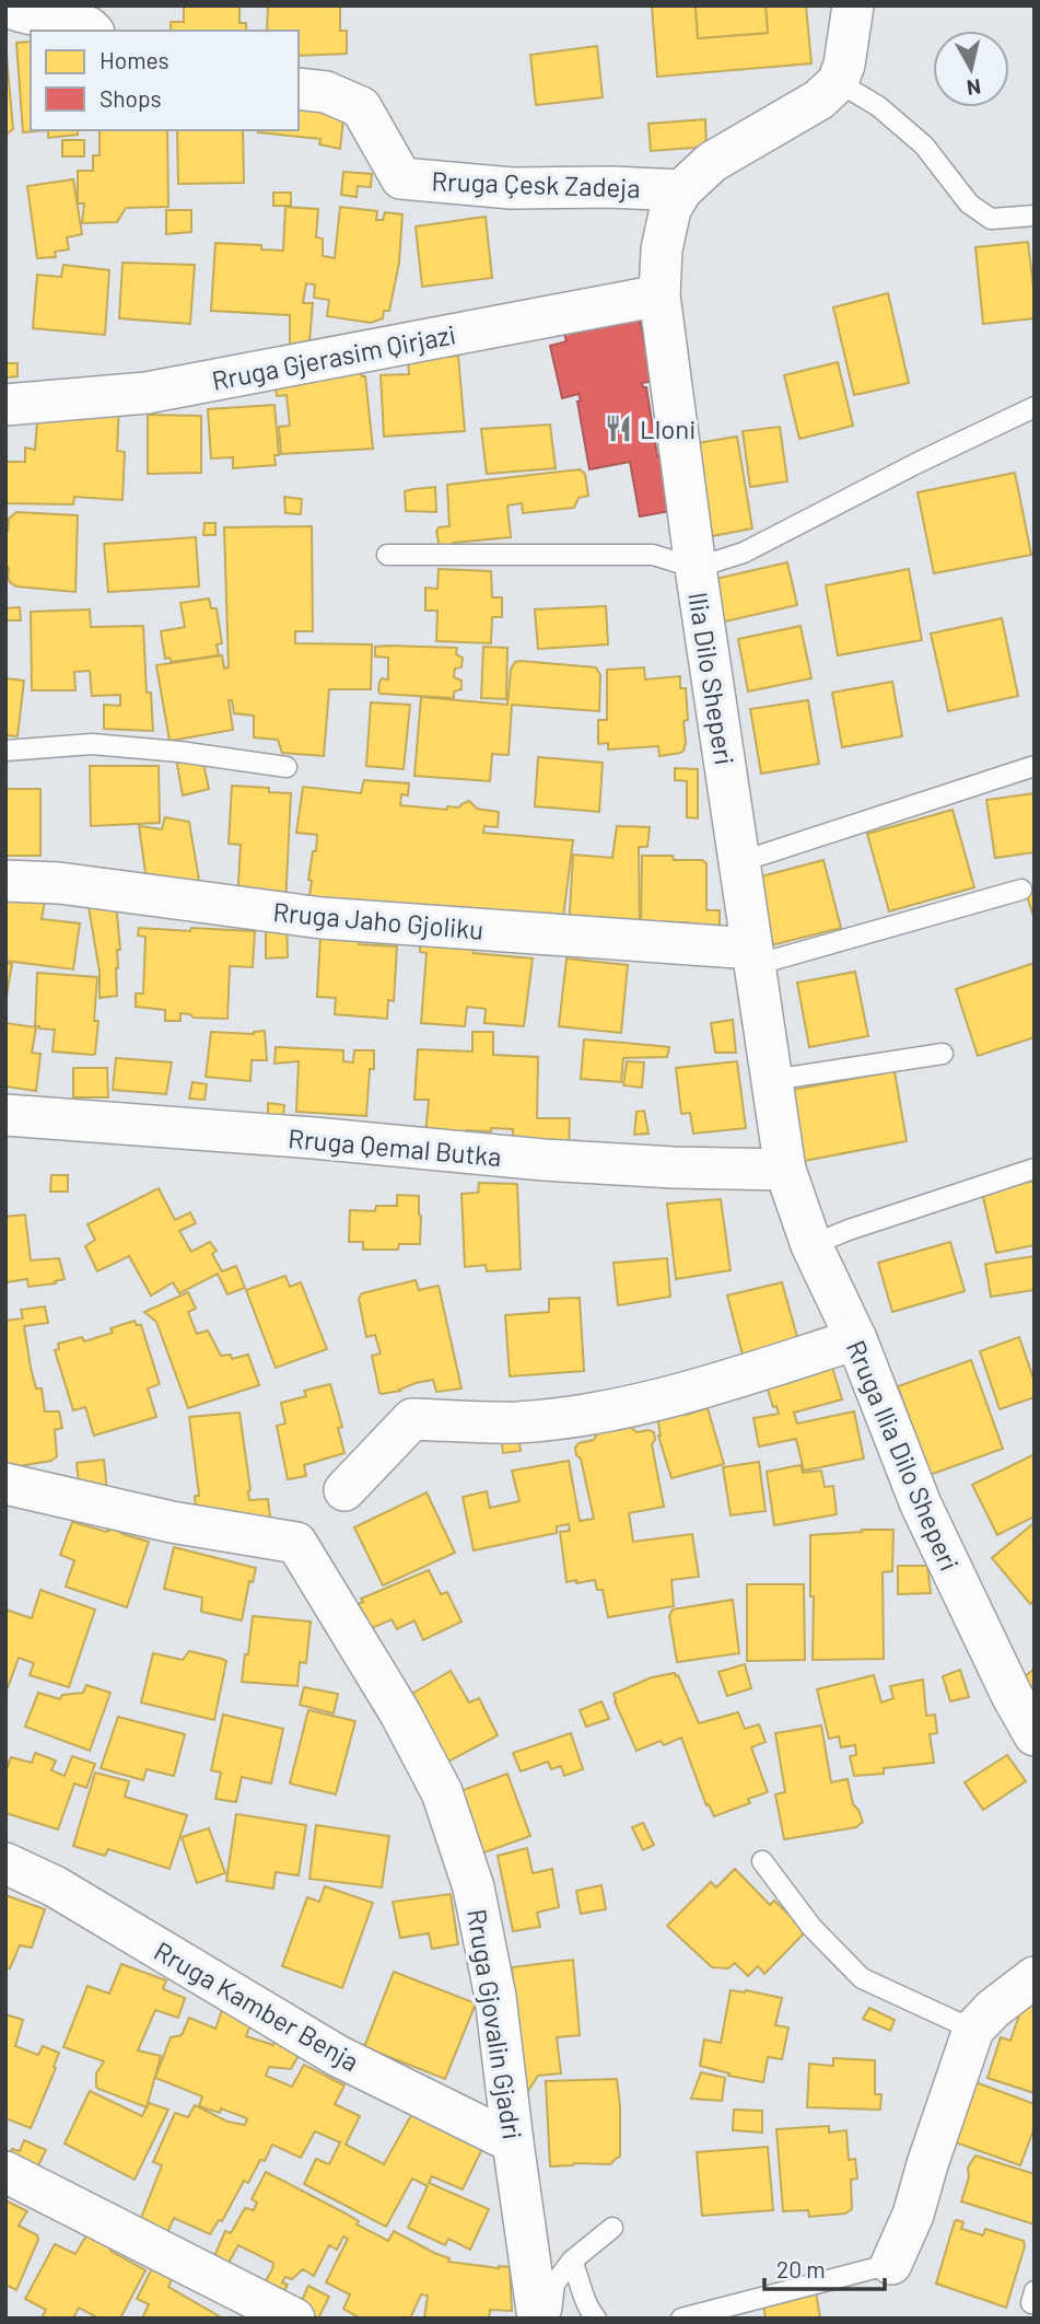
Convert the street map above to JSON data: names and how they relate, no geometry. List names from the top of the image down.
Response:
{
  "streets": {
    "street": [
      "Rruga Çesk Zadeja",
      "Rruga Gjerasim Qirjazi",
      "Ilia Dilo Sheperi",
      "Rruga Jaho Gjoliku",
      "Rruga Qemal Butka",
      "Rruga Ilia Dilo Sheperi",
      "Rruga Kamber Benja",
      "Rruga Gjovalin Gjadri"
    ]
  },
  "crossings": [
    ["Rruga Çesk Zadeja", "Ilia Dilo Sheperi"],
    ["Rruga Gjerasim Qirjazi", "Ilia Dilo Sheperi"],
    ["Ilia Dilo Sheperi", "Rruga Jaho Gjoliku"],
    ["Ilia Dilo Sheperi", "Rruga Qemal Butka"],
    ["Ilia Dilo Sheperi", "Rruga Ilia Dilo Sheperi"],
    ["Rruga Qemal Butka", "Rruga Ilia Dilo Sheperi"],
    ["Rruga Kamber Benja", "Rruga Gjovalin Gjadri"]
  ],
  "places": {
    "restaurant": ["Lloni"]
  },
  "legend": ["Homes", "Shops"],
  "scale_bar": "20 m",
  "north": "bottom"
}
